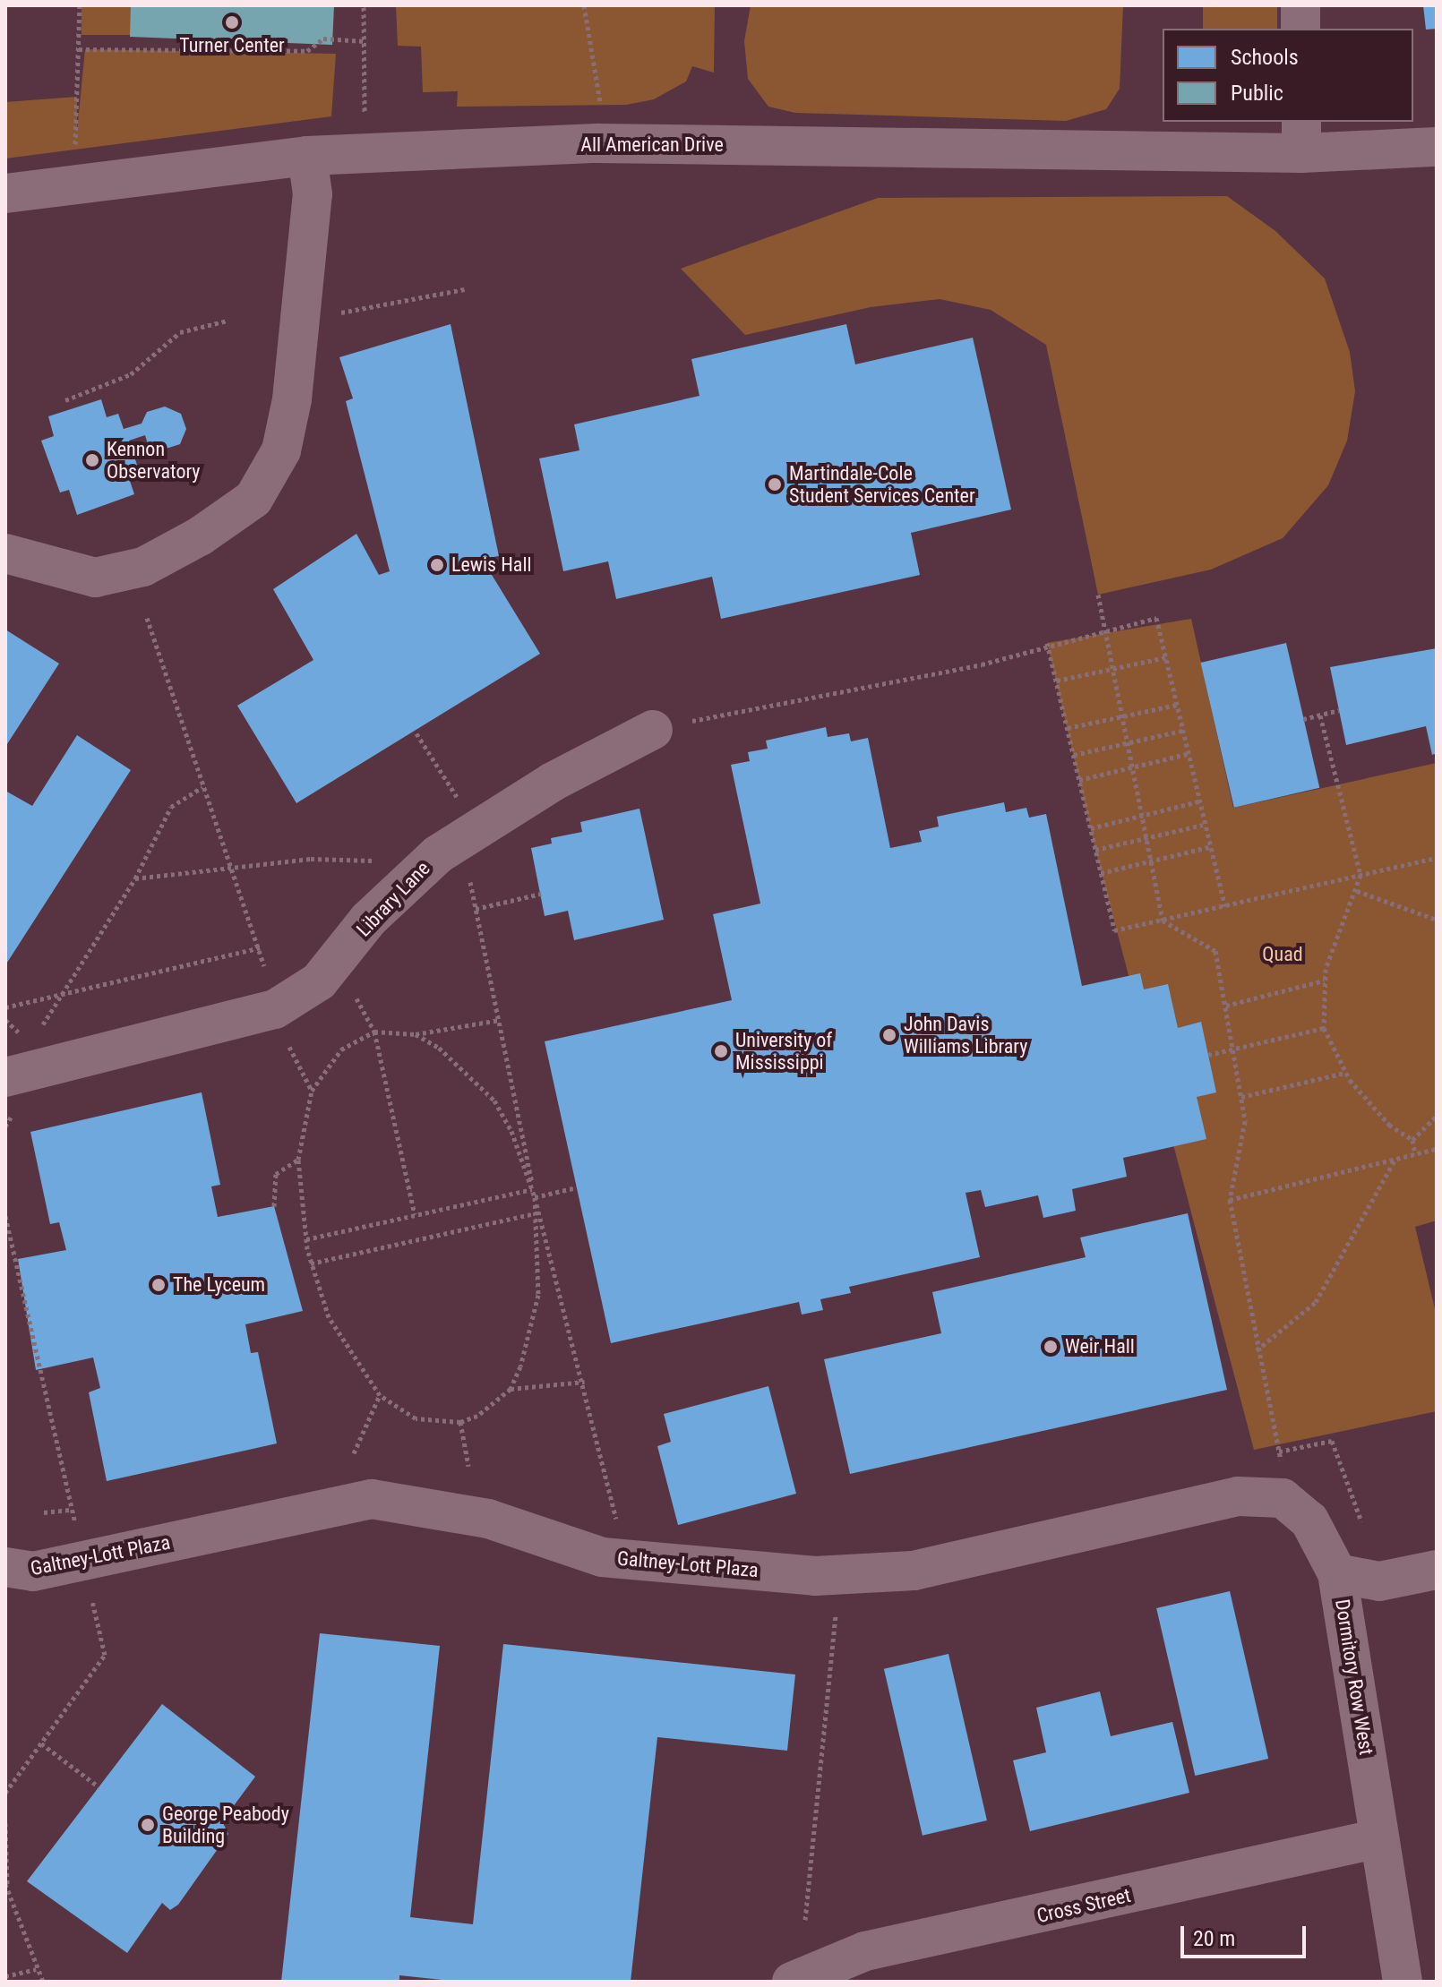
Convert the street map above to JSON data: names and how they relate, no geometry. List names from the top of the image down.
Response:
{
  "streets": {
    "street": [
      "All American Drive",
      "Library Lane",
      "Galtney-Lott Plaza",
      "Dormitory Row West",
      "Cross Street"
    ]
  },
  "crossings": [
    ["Galtney-Lott Plaza", "Dormitory Row West"],
    ["Dormitory Row West", "Cross Street"]
  ],
  "parks": ["Quad"],
  "places": [
    "Turner Center",
    "Kennon Observatory",
    "Martindale-Cole Student Services Center",
    "Lewis Hall",
    "John Davis Williams Library",
    "University of Mississippi",
    "The Lyceum",
    "Weir Hall",
    "George Peabody Building"
  ],
  "legend": ["Schools", "Public"],
  "scale_bar": "20 m"
}
